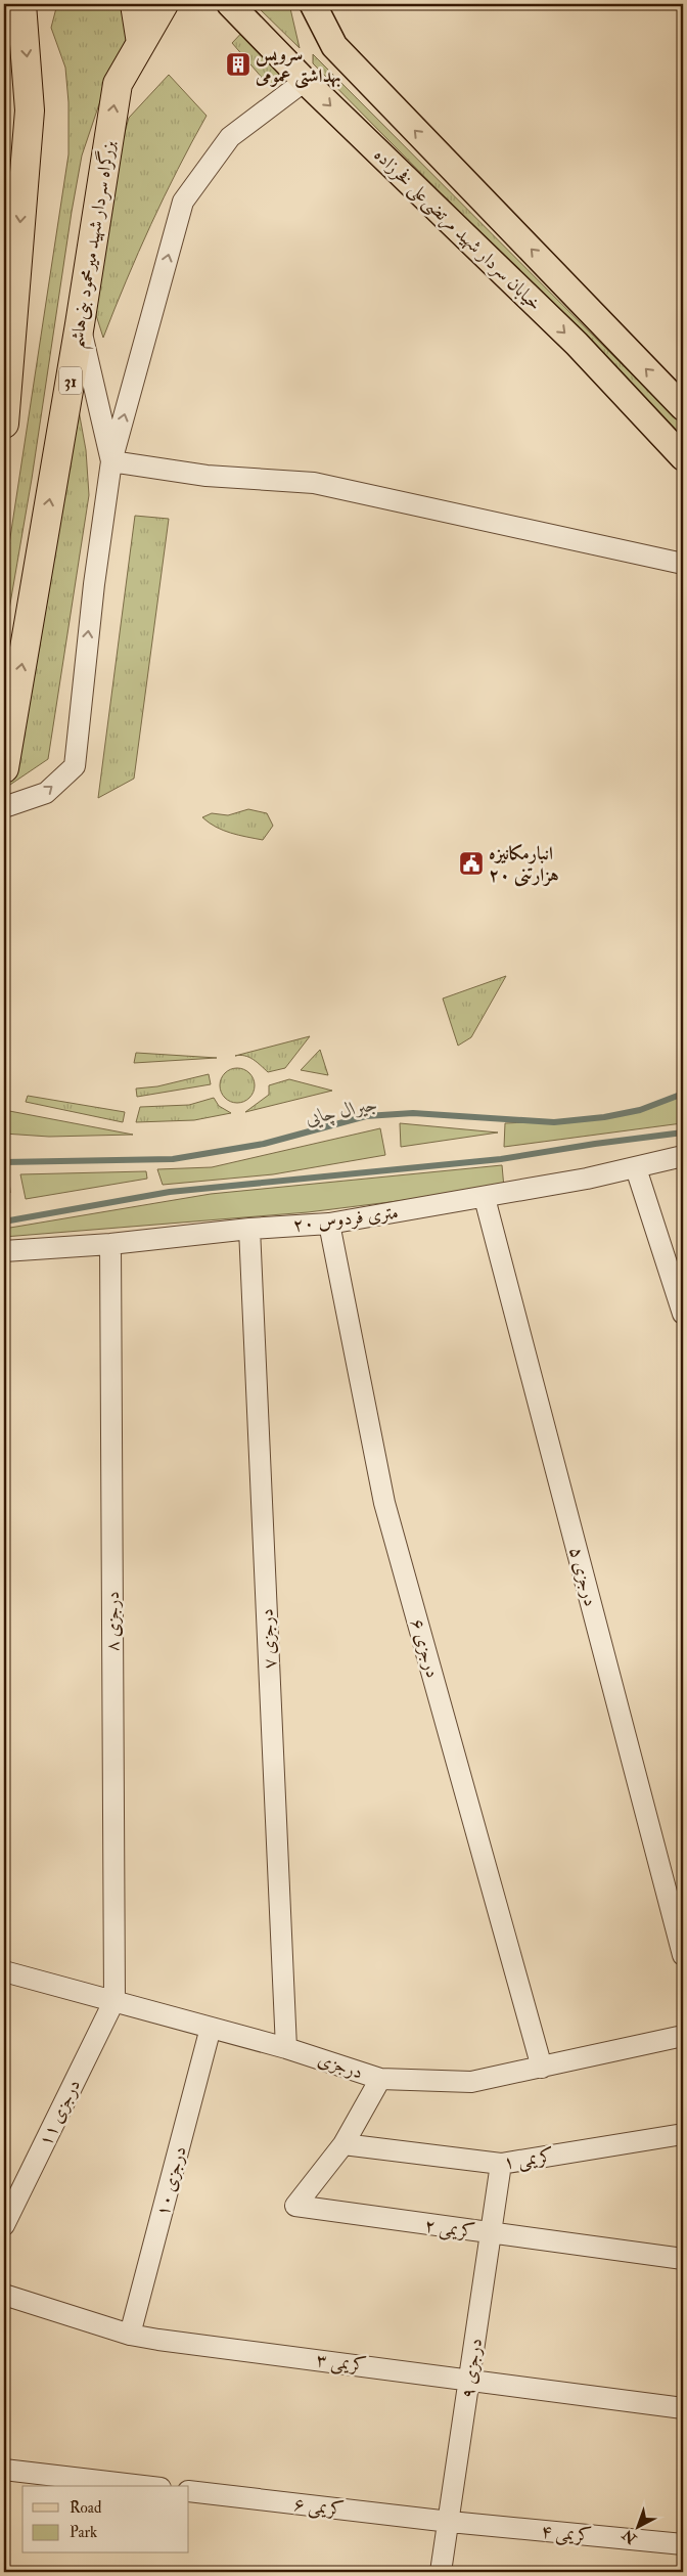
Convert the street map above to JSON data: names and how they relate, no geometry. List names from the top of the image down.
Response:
{
  "streets": {
    "highway": ["بزرگراه سردار شهید میرمحمود بنی‌هاشم", "31"],
    "main road": ["خیابان سردار شهید مرتضی‌علی فخرزاده"],
    "street": [
      "۲۰ متری فردوس",
      "درجزی ۵",
      "درجزی ۸",
      "درجزی ۷",
      "درجزی ۶",
      "درجزی",
      "درجزی ۱۱",
      "کریمی ۱",
      "درجزی ۱۰",
      "کریمی ۲",
      "کریمی ۳",
      "درجزی ۹",
      "کریمی ۶",
      "کریمی ۴"
    ]
  },
  "crossings": [
    ["۲۰ متری فردوس", "درجزی ۵"],
    ["۲۰ متری فردوس", "درجزی ۸"],
    ["۲۰ متری فردوس", "درجزی ۷"],
    ["۲۰ متری فردوس", "درجزی ۶"],
    ["درجزی ۸", "درجزی"],
    ["درجزی ۸", "درجزی ۱۱"],
    ["درجزی ۷", "درجزی"],
    ["درجزی ۶", "درجزی"],
    ["درجزی", "درجزی ۱۱"],
    ["درجزی", "درجزی ۱۰"],
    ["کریمی ۱", "کریمی ۲"],
    ["کریمی ۱", "درجزی ۹"],
    ["درجزی ۱۰", "کریمی ۳"],
    ["کریمی ۲", "درجزی ۹"],
    ["کریمی ۳", "درجزی ۹"],
    ["درجزی ۹", "کریمی ۶"],
    ["درجزی ۹", "کریمی ۴"],
    ["کریمی ۶", "کریمی ۴"]
  ],
  "water": ["جیرال چایی"],
  "places": {
    "building": ["سرویس بهداشتی عمومی"],
    "public building": ["انبارمکانیزه ۲۰ هزارتنی"]
  },
  "legend": ["Road", "Park"],
  "north": "bottom left"
}
